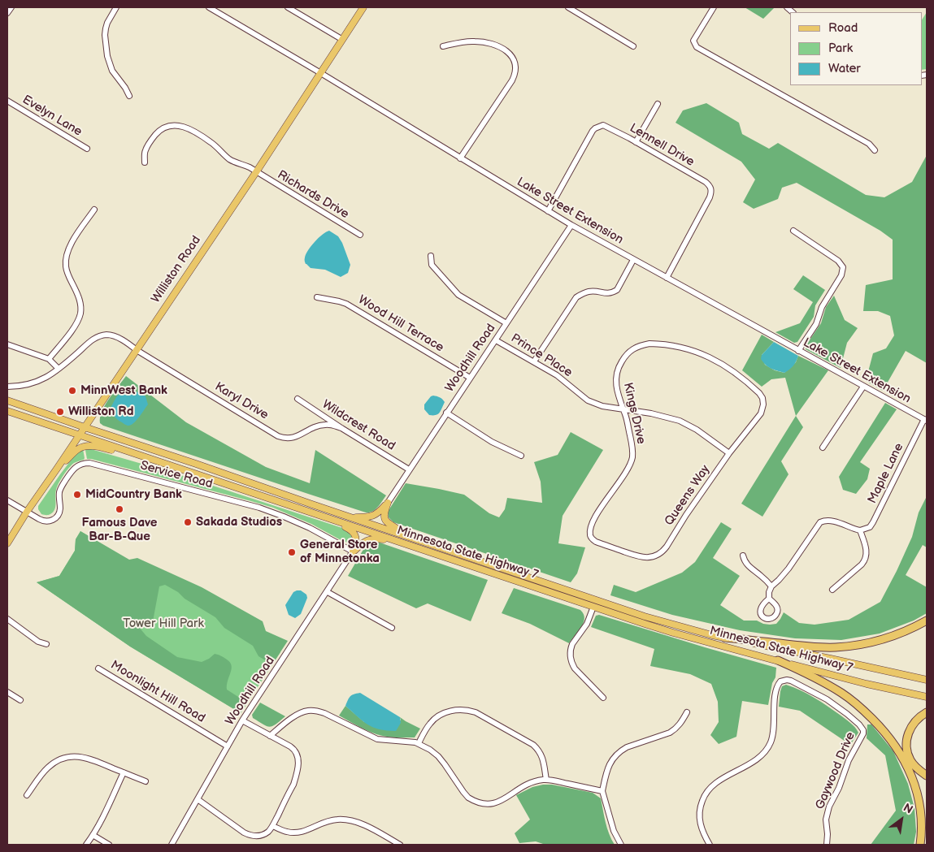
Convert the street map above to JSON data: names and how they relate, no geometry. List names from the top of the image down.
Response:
{
  "streets": {
    "main road": ["Williston Road", "Minnesota State Highway 7"],
    "street": [
      "Evelyn Lane",
      "Lennell Drive",
      "Richards Drive",
      "Lake Street Extension",
      "Wood Hill Terrace",
      "Prince Place",
      "Woodhill Road",
      "Karyl Drive",
      "Kings Drive",
      "Wildcrest Road",
      "Maple Lane",
      "Service Road",
      "Queens Way",
      "Moonlight Hill Road",
      "Gaywood Drive"
    ]
  },
  "crossings": [
    ["Lennell Drive", "Lake Street Extension"],
    ["Richards Drive", "Williston Road"],
    ["Lake Street Extension", "Williston Road"],
    ["Lake Street Extension", "Woodhill Road"],
    ["Lake Street Extension", "Maple Lane"],
    ["Williston Road", "Karyl Drive"],
    ["Williston Road", "Service Road"],
    ["Williston Road", "Minnesota State Highway 7"],
    ["Wood Hill Terrace", "Woodhill Road"],
    ["Prince Place", "Woodhill Road"],
    ["Prince Place", "Kings Drive"],
    ["Prince Place", "Queens Way"],
    ["Woodhill Road", "Wildcrest Road"],
    ["Woodhill Road", "Service Road"],
    ["Woodhill Road", "Moonlight Hill Road"],
    ["Karyl Drive", "Wildcrest Road"],
    ["Kings Drive", "Queens Way"]
  ],
  "parks": ["Tower Hill Park"],
  "places": [
    "MinnWest Bank",
    "Williston Rd",
    "MidCountry Bank",
    "Famous Dave Bar-B-Que",
    "Sakada Studios",
    "General Store of Minnetonka"
  ],
  "legend": ["Road", "Park", "Water"],
  "north": "top right"
}
